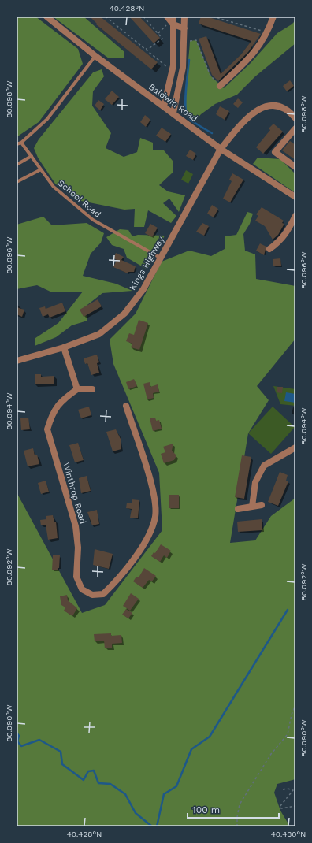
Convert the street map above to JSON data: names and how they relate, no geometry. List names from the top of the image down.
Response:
{
  "streets": {
    "street": ["Baldwin Road", "Kings Highway", "Winthrop Road"],
    "lane": ["School Road"]
  },
  "crossings": [
    ["Baldwin Road", "Kings Highway"],
    ["School Road", "Kings Highway"]
  ],
  "scale_bar": "100 m",
  "coordinates": [
    "40.428°N",
    "80.098°W",
    "80.096°W",
    "80.094°W",
    "80.092°W",
    "80.090°W",
    "40.430°N"
  ]
}
